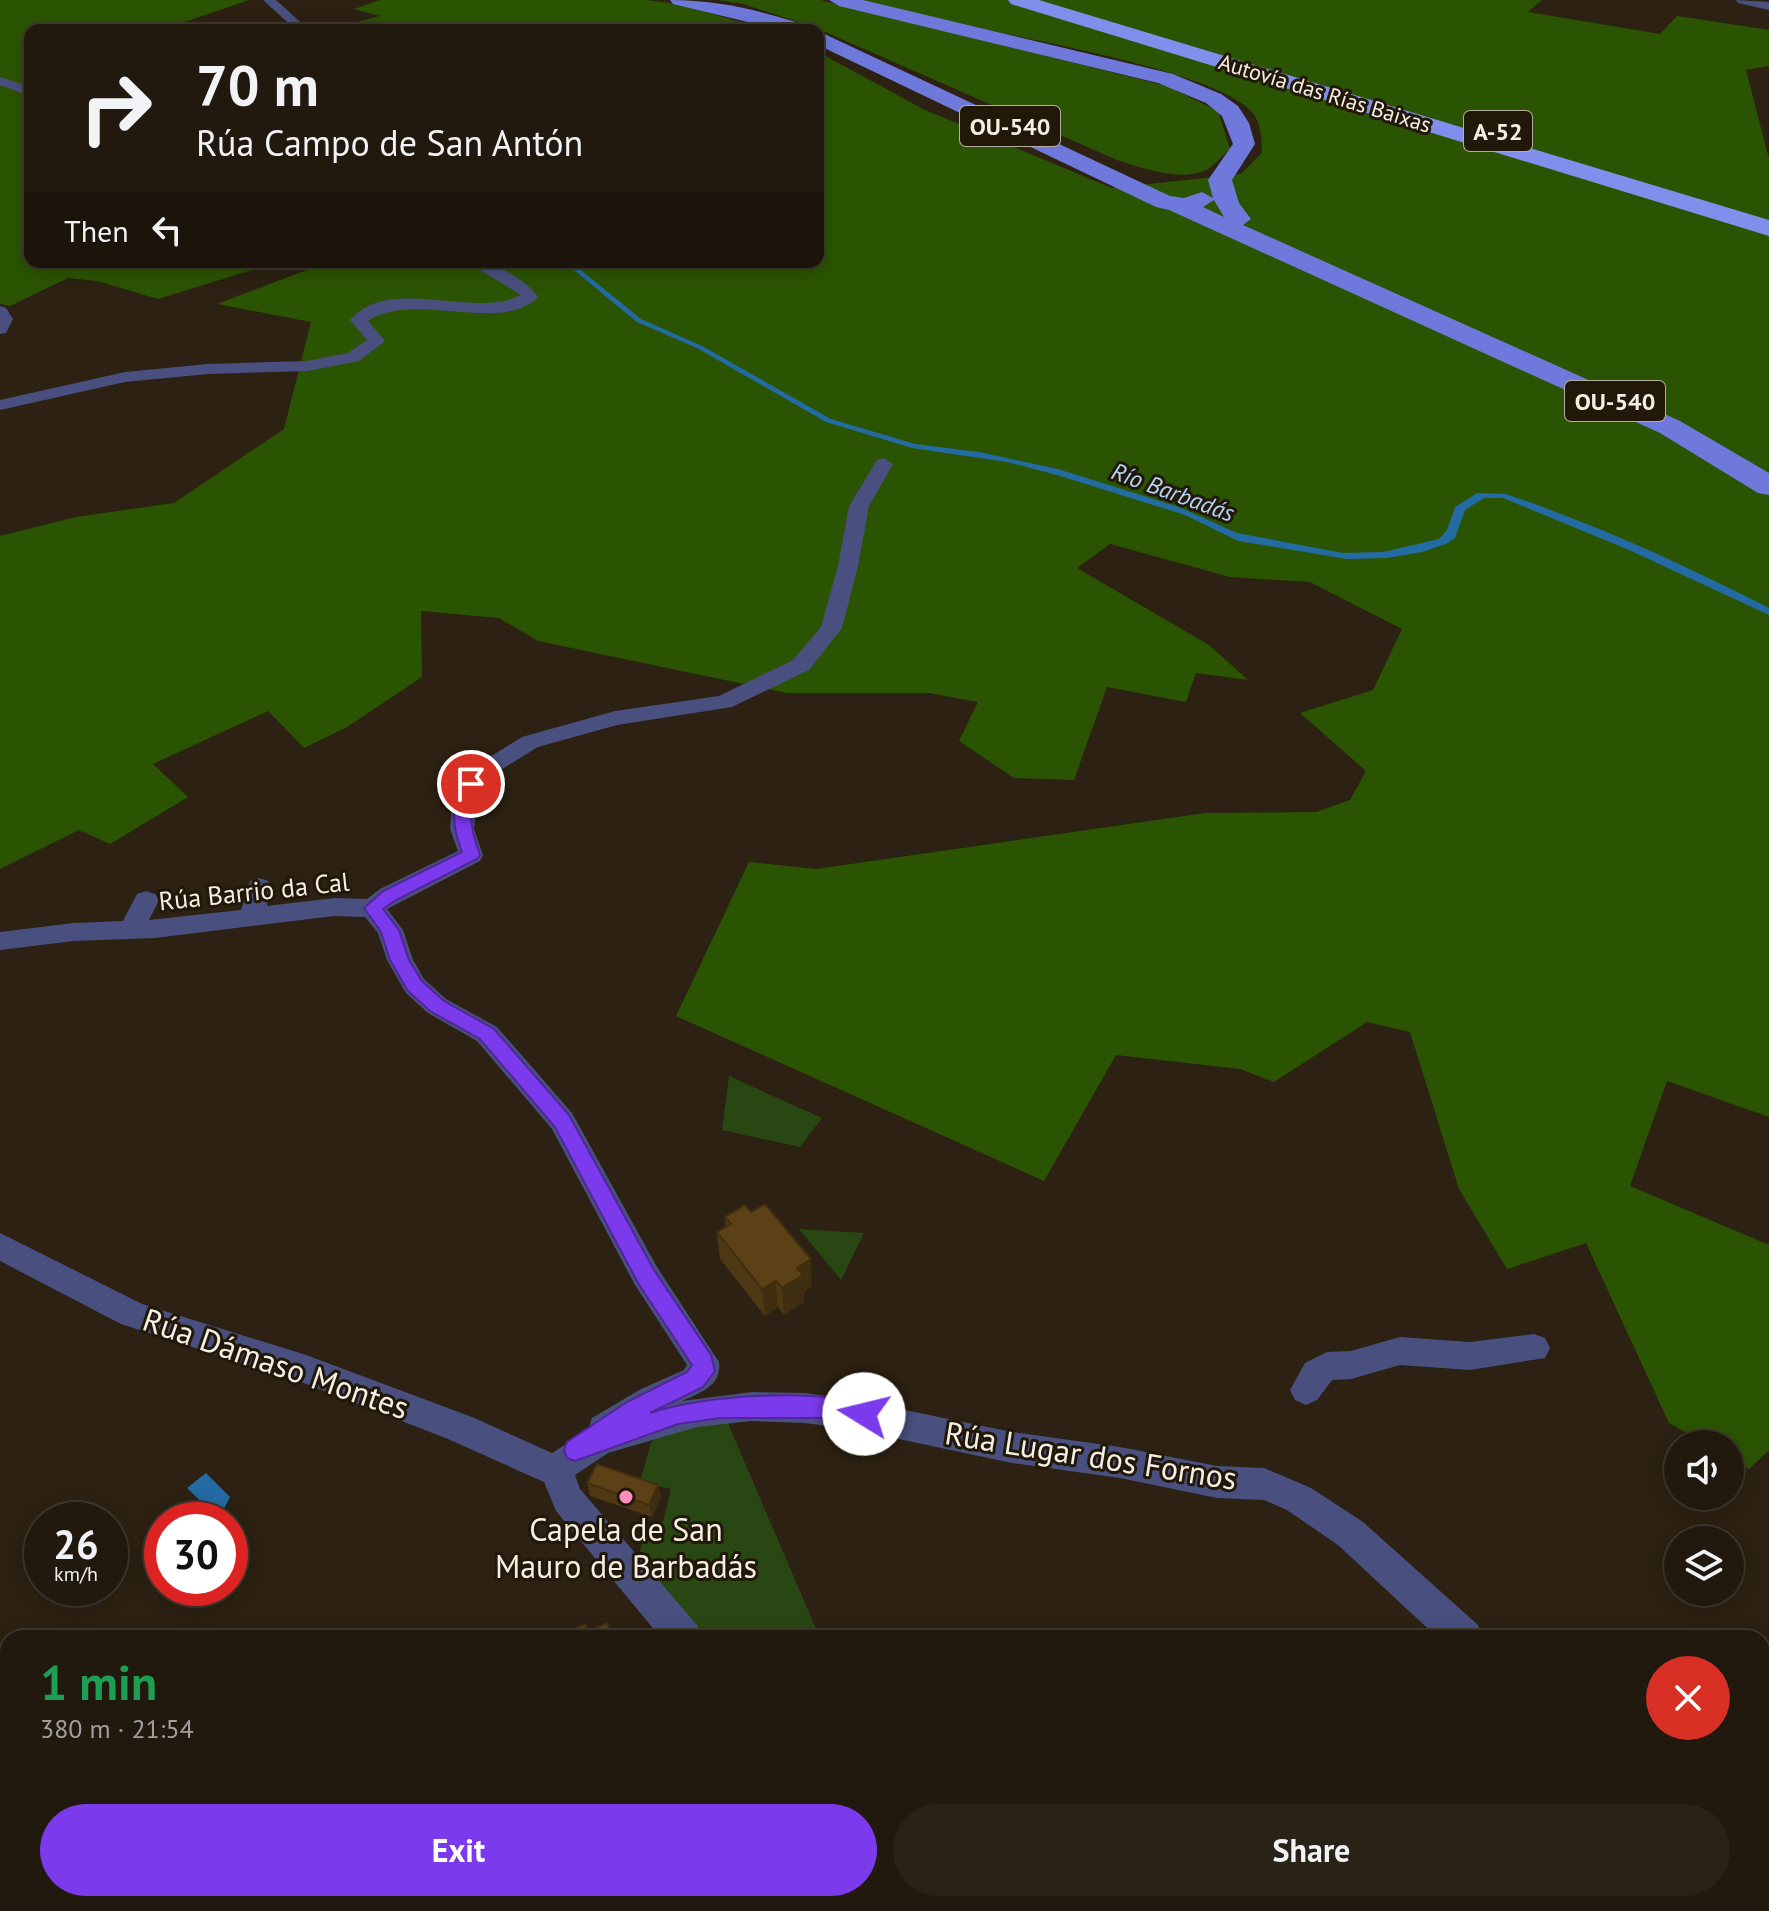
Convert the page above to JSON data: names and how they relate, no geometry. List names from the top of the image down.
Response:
{
  "streets": {
    "highway": ["Autovía das Rías Baixas", "A-52"],
    "main road": ["OU-540"],
    "street": ["Rúa Barrio da Cal", "Rúa Dámaso Montes", "Rúa Lugar dos Fornos"]
  },
  "crossings": [
    ["Rúa Dámaso Montes", "Rúa Lugar dos Fornos"]
  ],
  "water": ["Río Barbadás"],
  "places": ["Capela de San Mauro de Barbadás"],
  "page": {
    "turn": ["70 m", "Rúa Campo de San Antón"],
    "then": "Then",
    "speed": "26 km/h",
    "limit": "30",
    "heading": ["1 min", "380 m · 21:54"],
    "buttons": ["Exit", "Share"]
  }
}
